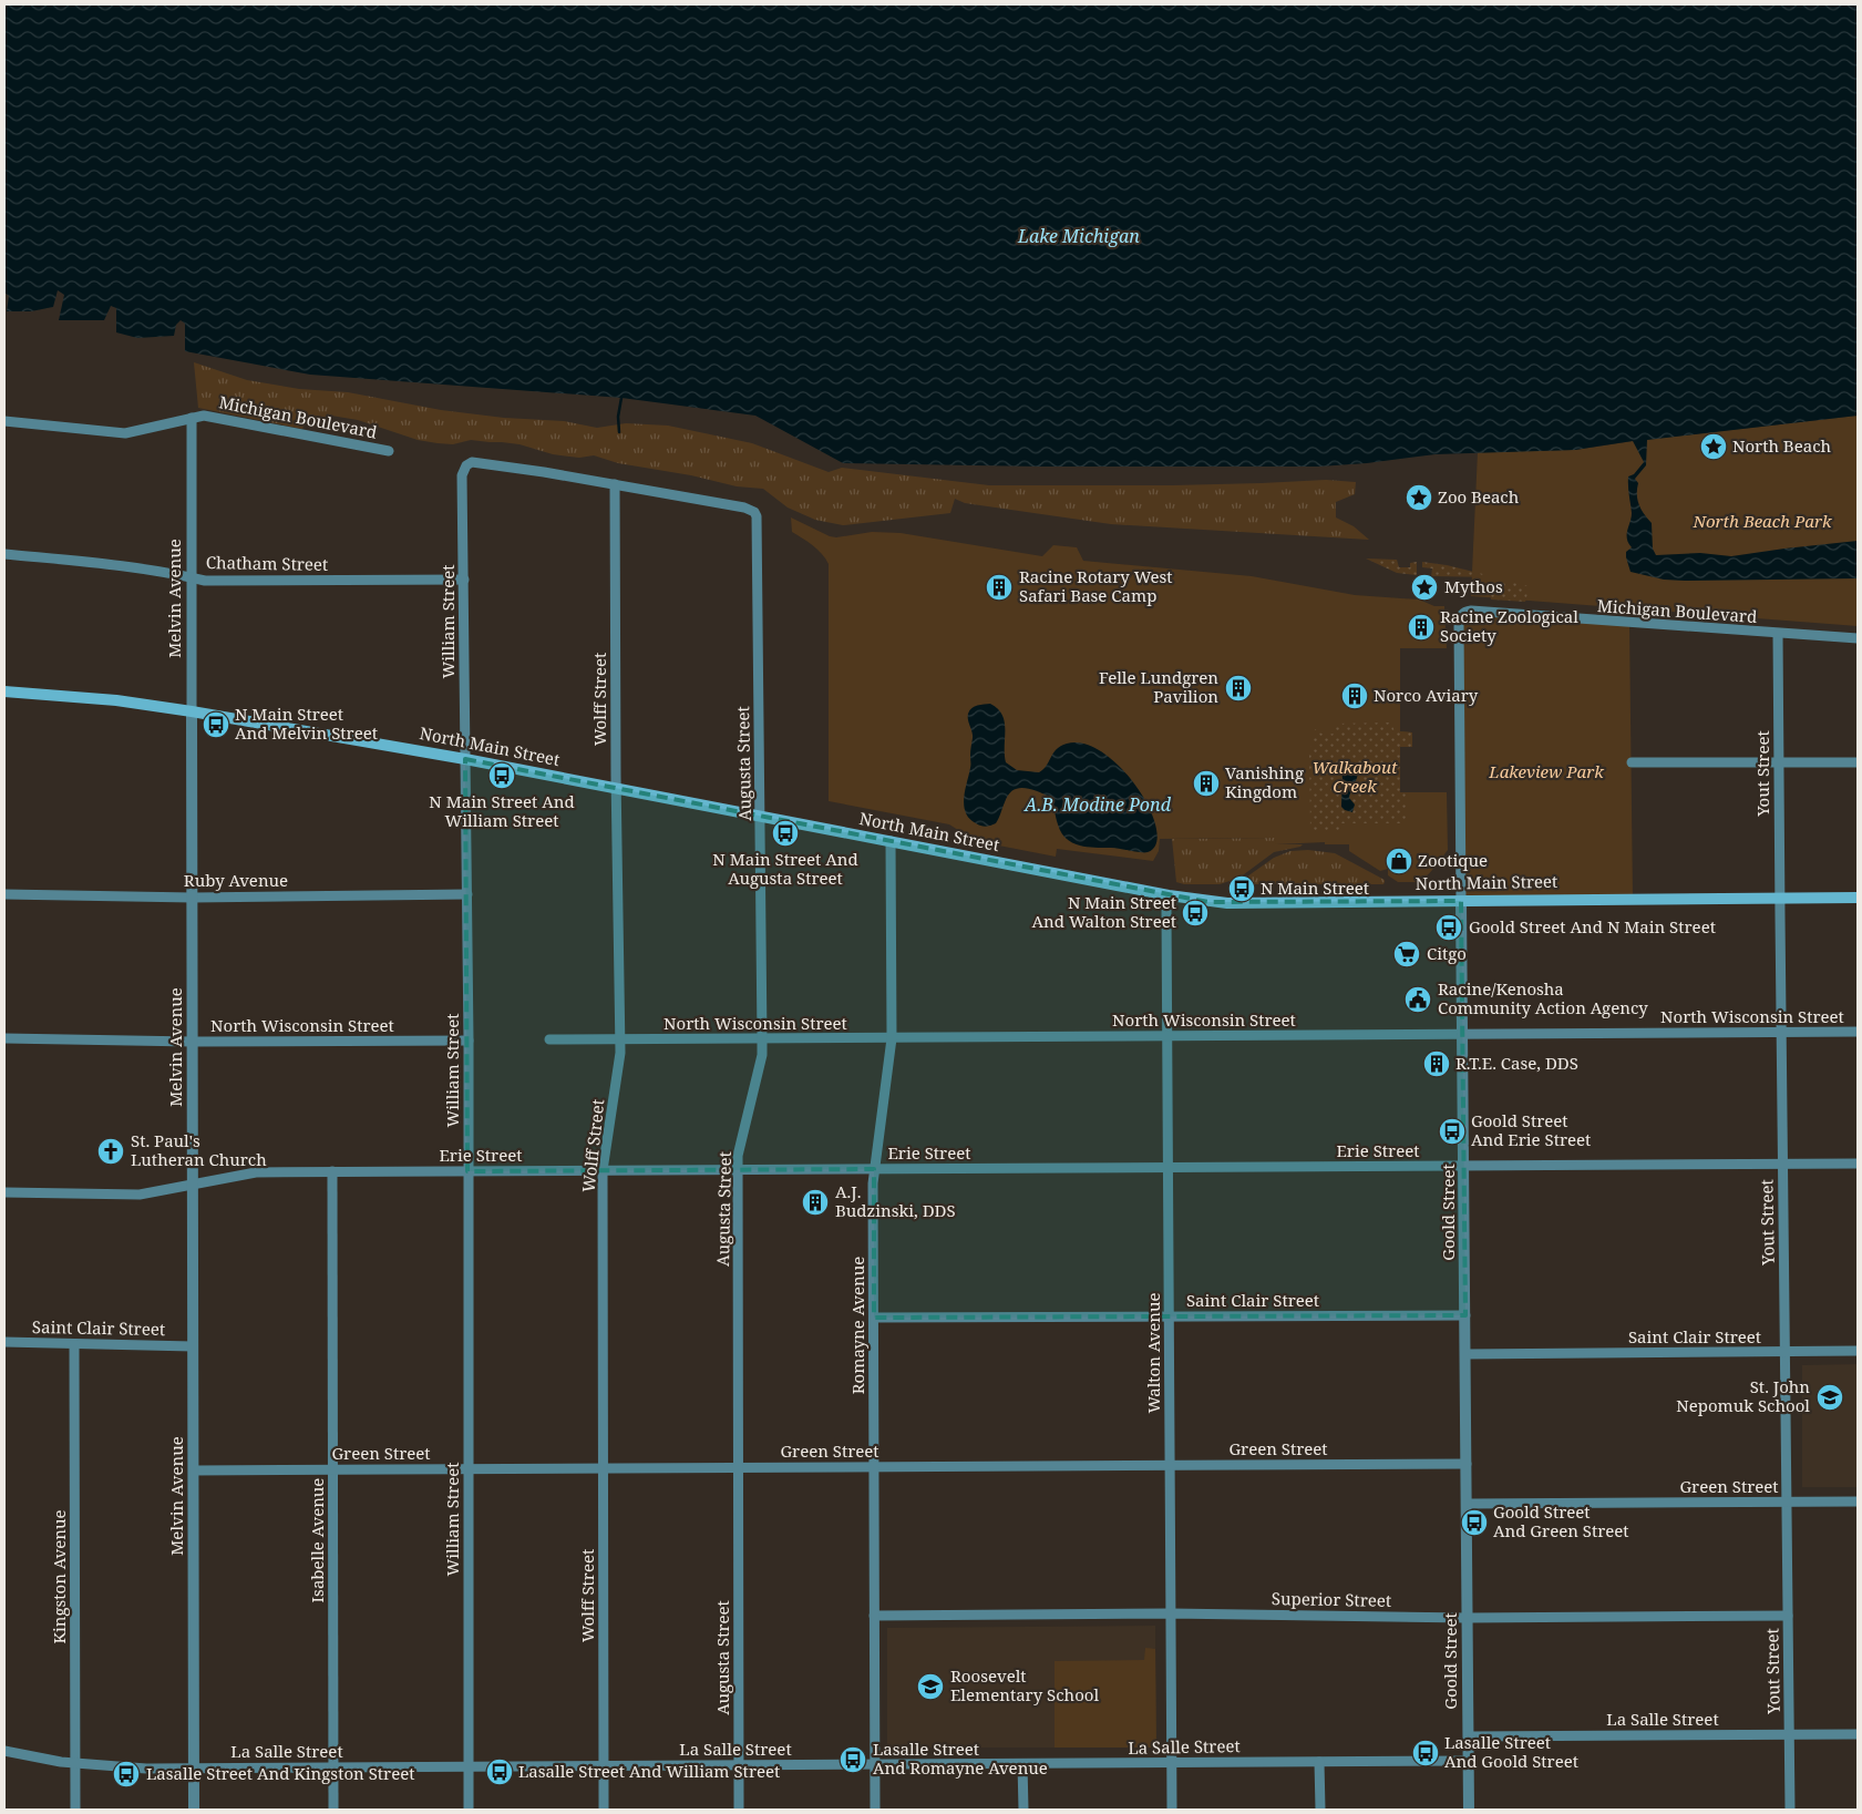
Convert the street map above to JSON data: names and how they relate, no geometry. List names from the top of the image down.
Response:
{
  "streets": {
    "main road": ["North Main Street"],
    "street": [
      "Michigan Boulevard",
      "Chatham Street",
      "Melvin Avenue",
      "William Street",
      "Wolff Street",
      "Augusta Street",
      "Yout Street",
      "Ruby Avenue",
      "North Wisconsin Street",
      "Erie Street",
      "Goold Street",
      "Saint Clair Street",
      "Romayne Avenue",
      "Walton Avenue",
      "Green Street",
      "Isabelle Avenue",
      "Kingston Avenue",
      "Superior Street",
      "La Salle Street"
    ]
  },
  "crossings": [
    ["Michigan Boulevard", "Melvin Avenue"],
    ["Michigan Boulevard", "Yout Street"],
    ["Michigan Boulevard", "Goold Street"],
    ["Chatham Street", "Melvin Avenue"],
    ["Chatham Street", "William Street"],
    ["Melvin Avenue", "North Main Street"],
    ["Melvin Avenue", "Ruby Avenue"],
    ["Melvin Avenue", "North Wisconsin Street"],
    ["Melvin Avenue", "Erie Street"],
    ["Melvin Avenue", "Saint Clair Street"],
    ["Melvin Avenue", "Green Street"],
    ["Melvin Avenue", "La Salle Street"],
    ["William Street", "Wolff Street"],
    ["William Street", "North Main Street"],
    ["William Street", "Augusta Street"],
    ["William Street", "Ruby Avenue"],
    ["William Street", "North Wisconsin Street"],
    ["William Street", "Erie Street"],
    ["William Street", "Green Street"],
    ["William Street", "La Salle Street"],
    ["Wolff Street", "North Main Street"],
    ["Wolff Street", "Augusta Street"],
    ["Wolff Street", "North Wisconsin Street"],
    ["Wolff Street", "Erie Street"],
    ["Wolff Street", "Green Street"],
    ["Wolff Street", "La Salle Street"],
    ["North Main Street", "Augusta Street"],
    ["North Main Street", "Yout Street"],
    ["North Main Street", "Goold Street"],
    ["North Main Street", "Romayne Avenue"],
    ["North Main Street", "Walton Avenue"],
    ["Augusta Street", "North Wisconsin Street"],
    ["Augusta Street", "Erie Street"],
    ["Augusta Street", "Green Street"],
    ["Augusta Street", "La Salle Street"],
    ["Yout Street", "North Wisconsin Street"],
    ["Yout Street", "Erie Street"],
    ["Yout Street", "Saint Clair Street"],
    ["Yout Street", "Green Street"],
    ["Yout Street", "Superior Street"],
    ["Yout Street", "La Salle Street"],
    ["North Wisconsin Street", "Goold Street"],
    ["North Wisconsin Street", "Romayne Avenue"],
    ["North Wisconsin Street", "Walton Avenue"],
    ["Erie Street", "Goold Street"],
    ["Erie Street", "Romayne Avenue"],
    ["Erie Street", "Walton Avenue"],
    ["Erie Street", "Isabelle Avenue"],
    ["Goold Street", "Saint Clair Street"],
    ["Goold Street", "Green Street"],
    ["Goold Street", "Superior Street"],
    ["Goold Street", "La Salle Street"],
    ["Saint Clair Street", "Romayne Avenue"],
    ["Saint Clair Street", "Walton Avenue"],
    ["Saint Clair Street", "Kingston Avenue"],
    ["Romayne Avenue", "Green Street"],
    ["Romayne Avenue", "Superior Street"],
    ["Romayne Avenue", "La Salle Street"],
    ["Walton Avenue", "Green Street"],
    ["Walton Avenue", "Superior Street"],
    ["Walton Avenue", "La Salle Street"],
    ["Green Street", "Isabelle Avenue"],
    ["Isabelle Avenue", "La Salle Street"],
    ["Kingston Avenue", "La Salle Street"]
  ],
  "water": ["Lake Michigan", "A.B. Modine Pond"],
  "parks": ["North Beach Park", "Walkabout Creek", "Lakeview Park"],
  "places": {
    "place": ["North Beach", "Zoo Beach", "Mythos"],
    "building": [
      "Racine Rotary West Safari Base Camp",
      "Racine Zoological Society",
      "Felle Lundgren Pavilion",
      "Norco Aviary",
      "Vanishing Kingdom",
      "R.T.E. Case, DDS",
      "A.J. Budzinski, DDS"
    ],
    "bus stop": [
      "N Main Street And Melvin Street",
      "N Main Street And William Street",
      "N Main Street And Augusta Street",
      "N Main Street",
      "N Main Street And Walton Street",
      "Goold Street And N Main Street",
      "Goold Street And Erie Street",
      "Goold Street And Green Street",
      "Lasalle Street And Goold Street",
      "Lasalle Street And Romayne Avenue",
      "Lasalle Street And William Street",
      "Lasalle Street And Kingston Street"
    ],
    "shop": ["Zootique"],
    "supermarket": ["Citgo"],
    "public building": ["Racine/Kenosha Community Action Agency"],
    "church": ["St. Paul's Lutheran Church"],
    "school or university": ["St. John Nepomuk School", "Roosevelt Elementary School"]
  }
}
